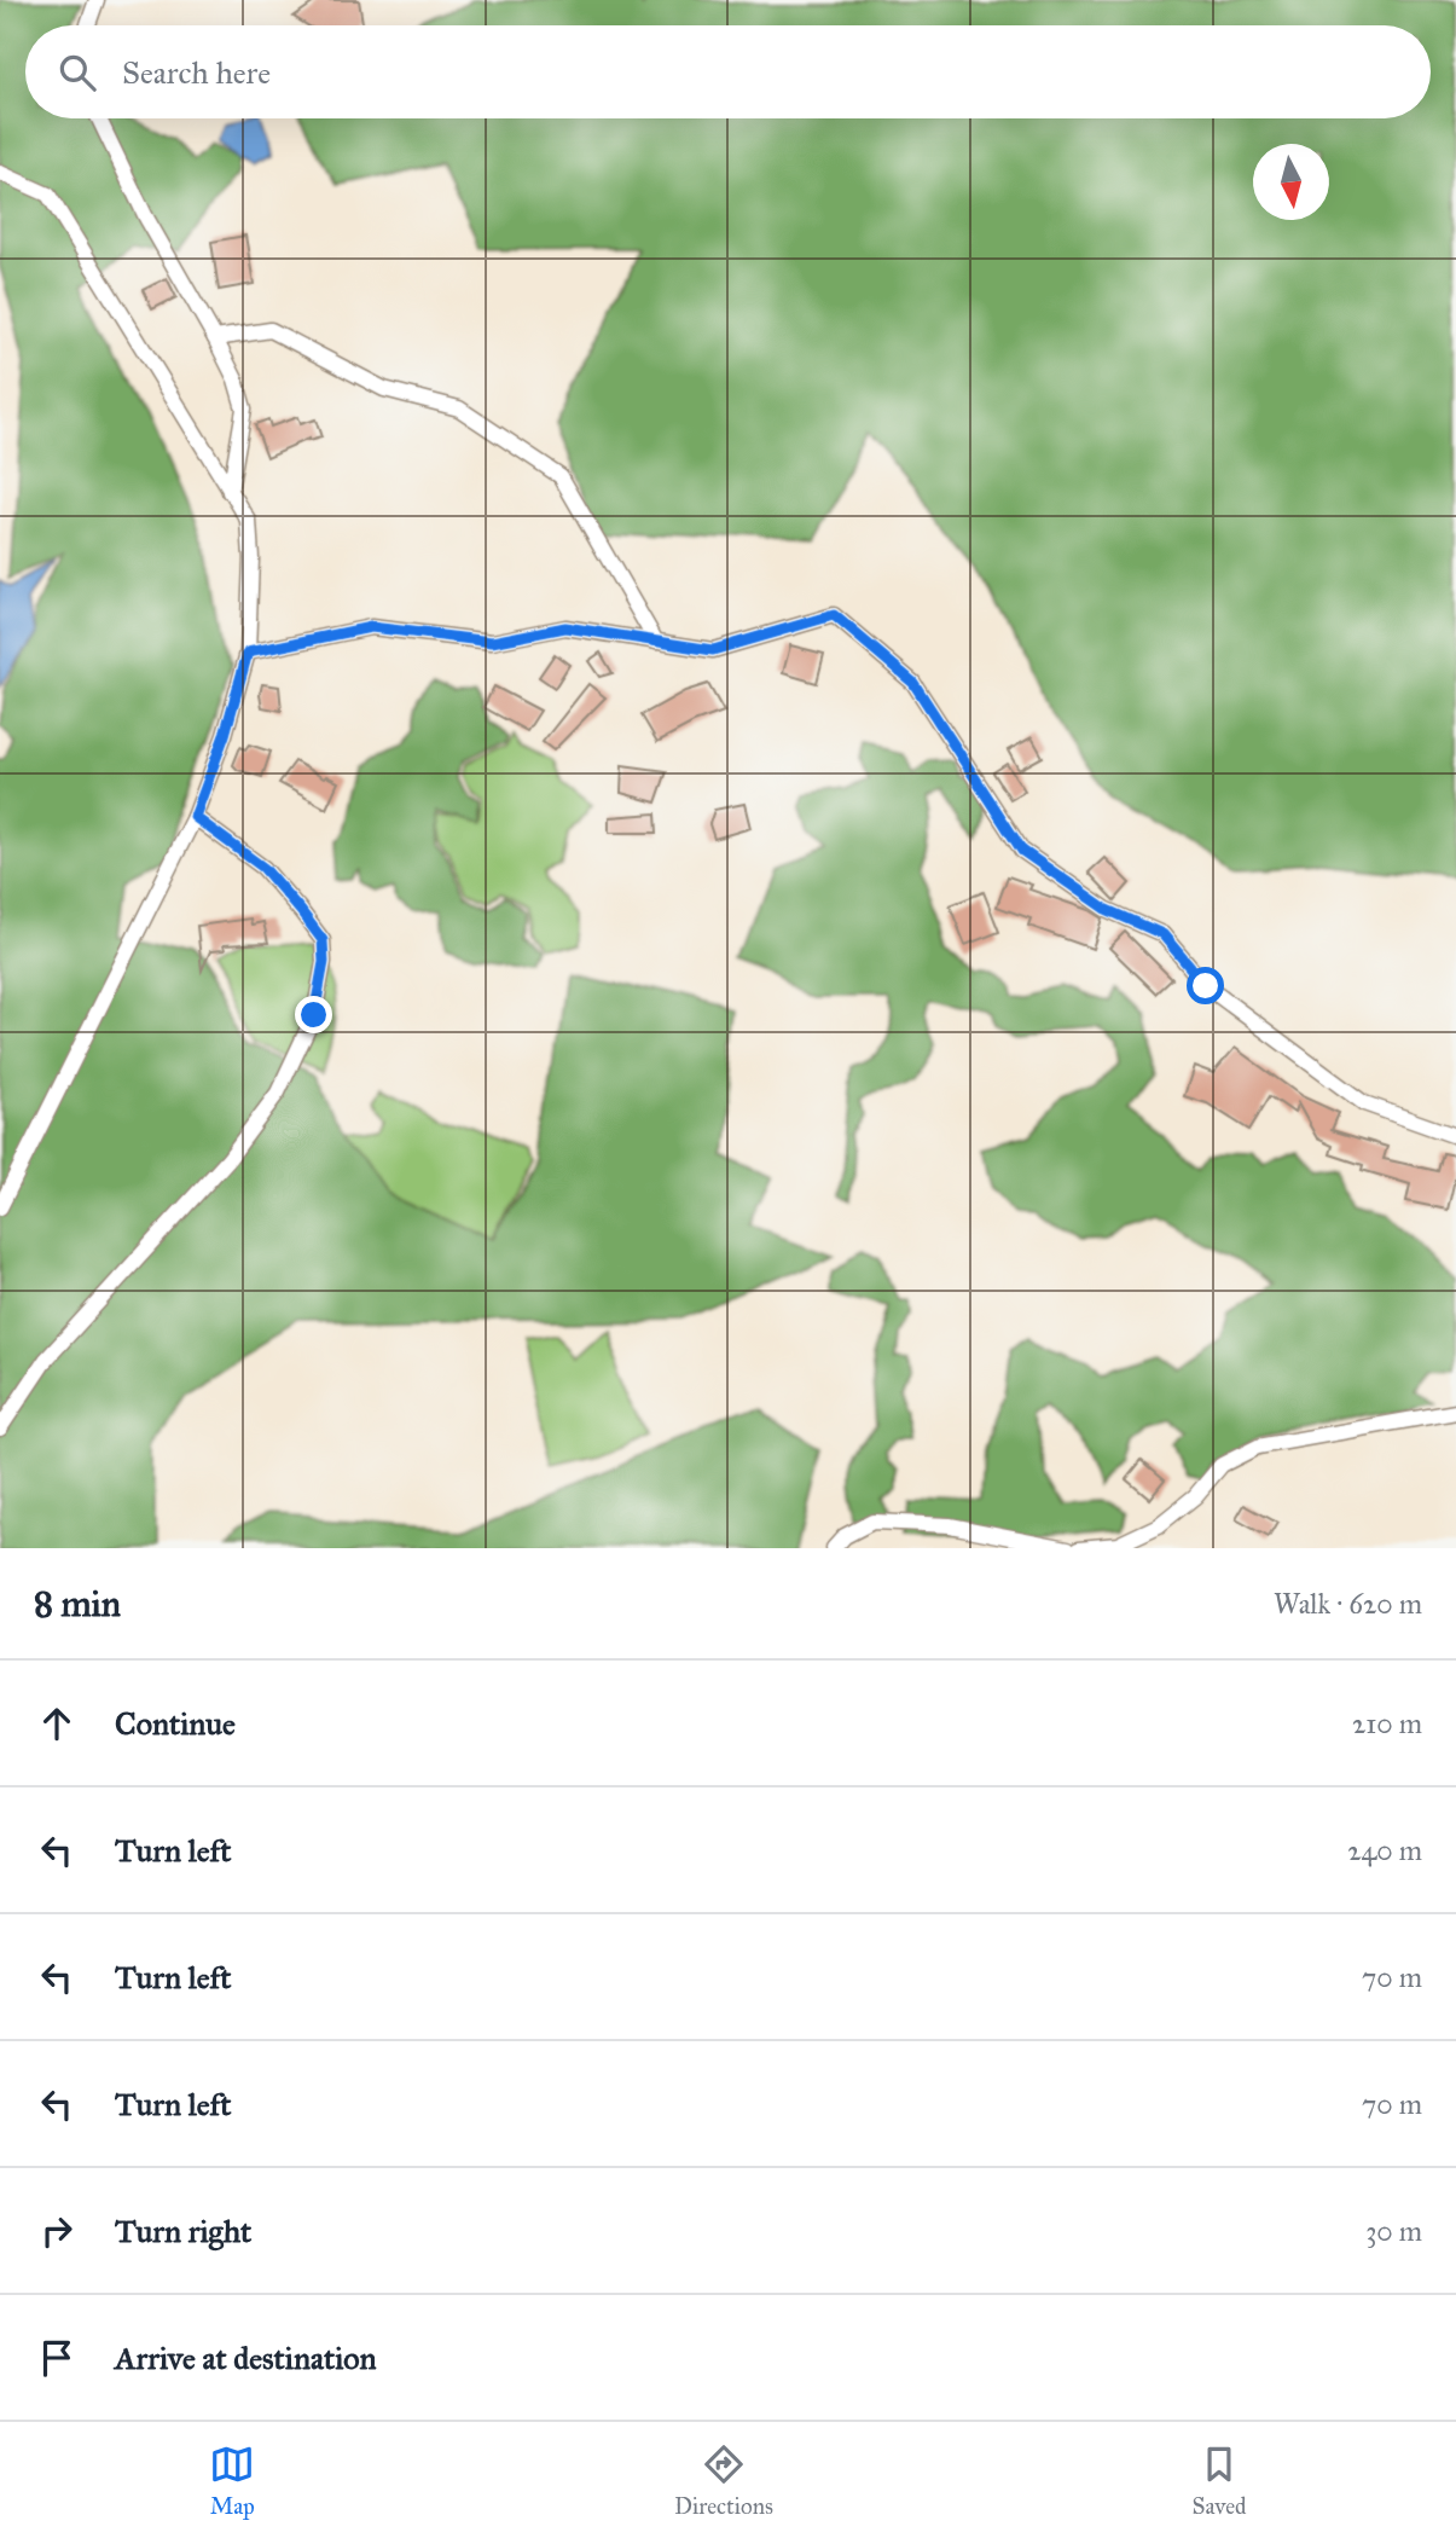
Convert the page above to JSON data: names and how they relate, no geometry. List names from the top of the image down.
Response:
{
  "north": "bottom",
  "page": {
    "search": "Search here",
    "heading": ["8 min", "Walk · 620 m"],
    "list": [
      ["Continue", "210 m"],
      ["Turn left", "240 m"],
      ["Turn left", "70 m"],
      ["Turn left", "70 m"],
      ["Turn right", "30 m"],
      "Arrive at destination"
    ],
    "nav": ["Map", "Directions", "Saved"]
  }
}
